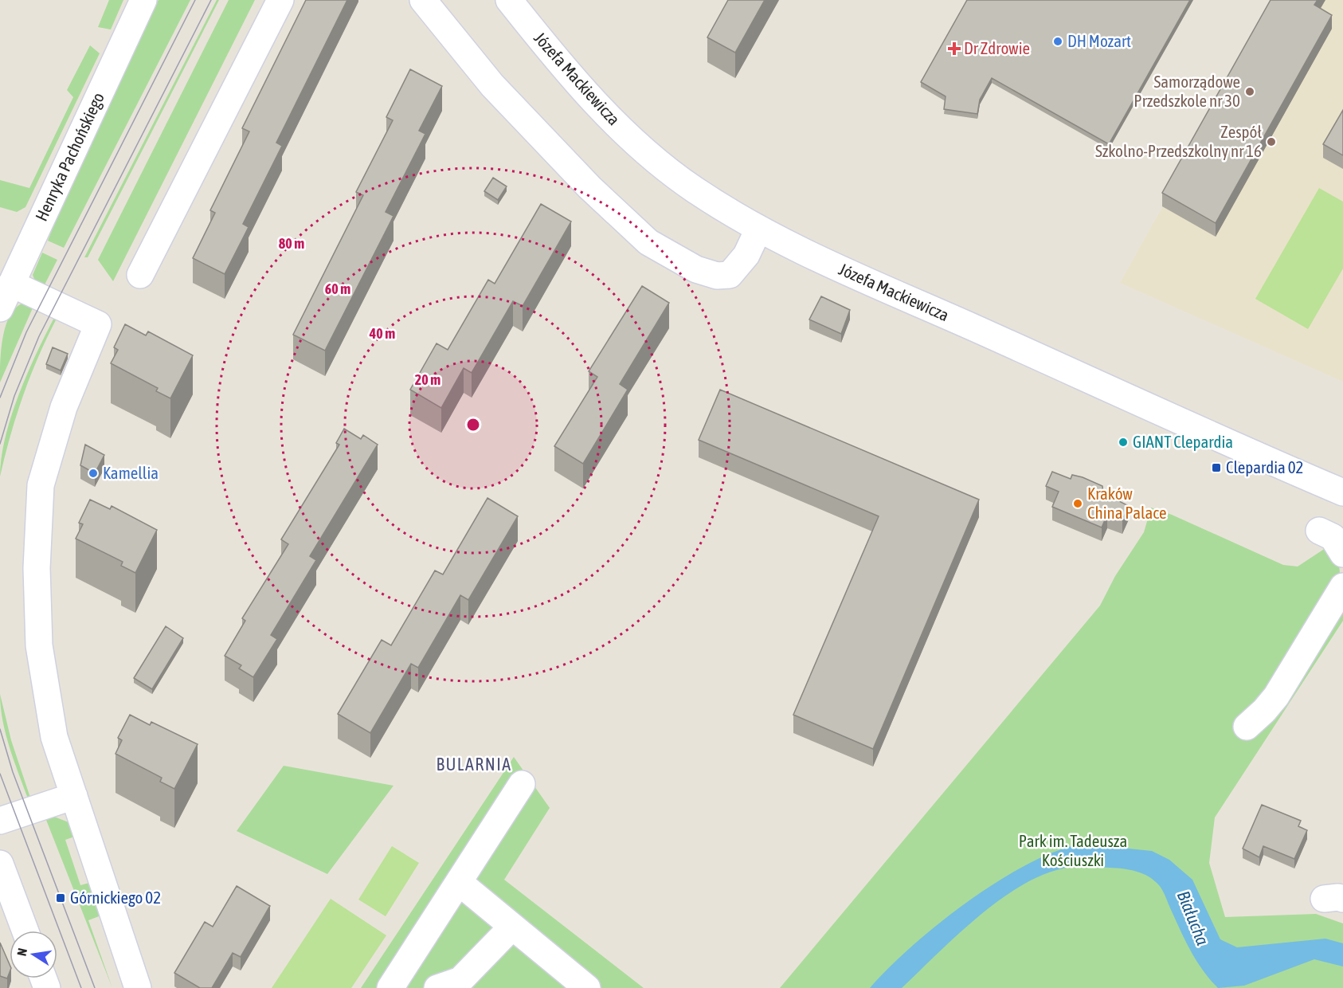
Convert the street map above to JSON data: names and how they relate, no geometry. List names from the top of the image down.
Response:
{
  "streets": {
    "street": ["Józefa Mackiewicza", "Henryka Pachońskiego"]
  },
  "districts": ["BULARNIA"],
  "water": ["Białucha"],
  "parks": ["Park im. Tadeusza Kościuszki"],
  "places": {
    "other": [
      "DH Mozart",
      "Samorządowe Przedszkole nr 30",
      "Zespół Szkolno-Przedszkolny nr 16",
      "GIANT Clepardia",
      "Kamellia",
      "Kraków China Palace"
    ],
    "health": ["Dr Zdrowie"],
    "transit": ["Clepardia 02", "Górnickiego 02"]
  },
  "north": "left",
  "rings": [
    "80 m",
    "60 m",
    "40 m",
    "20 m"
  ]
}
